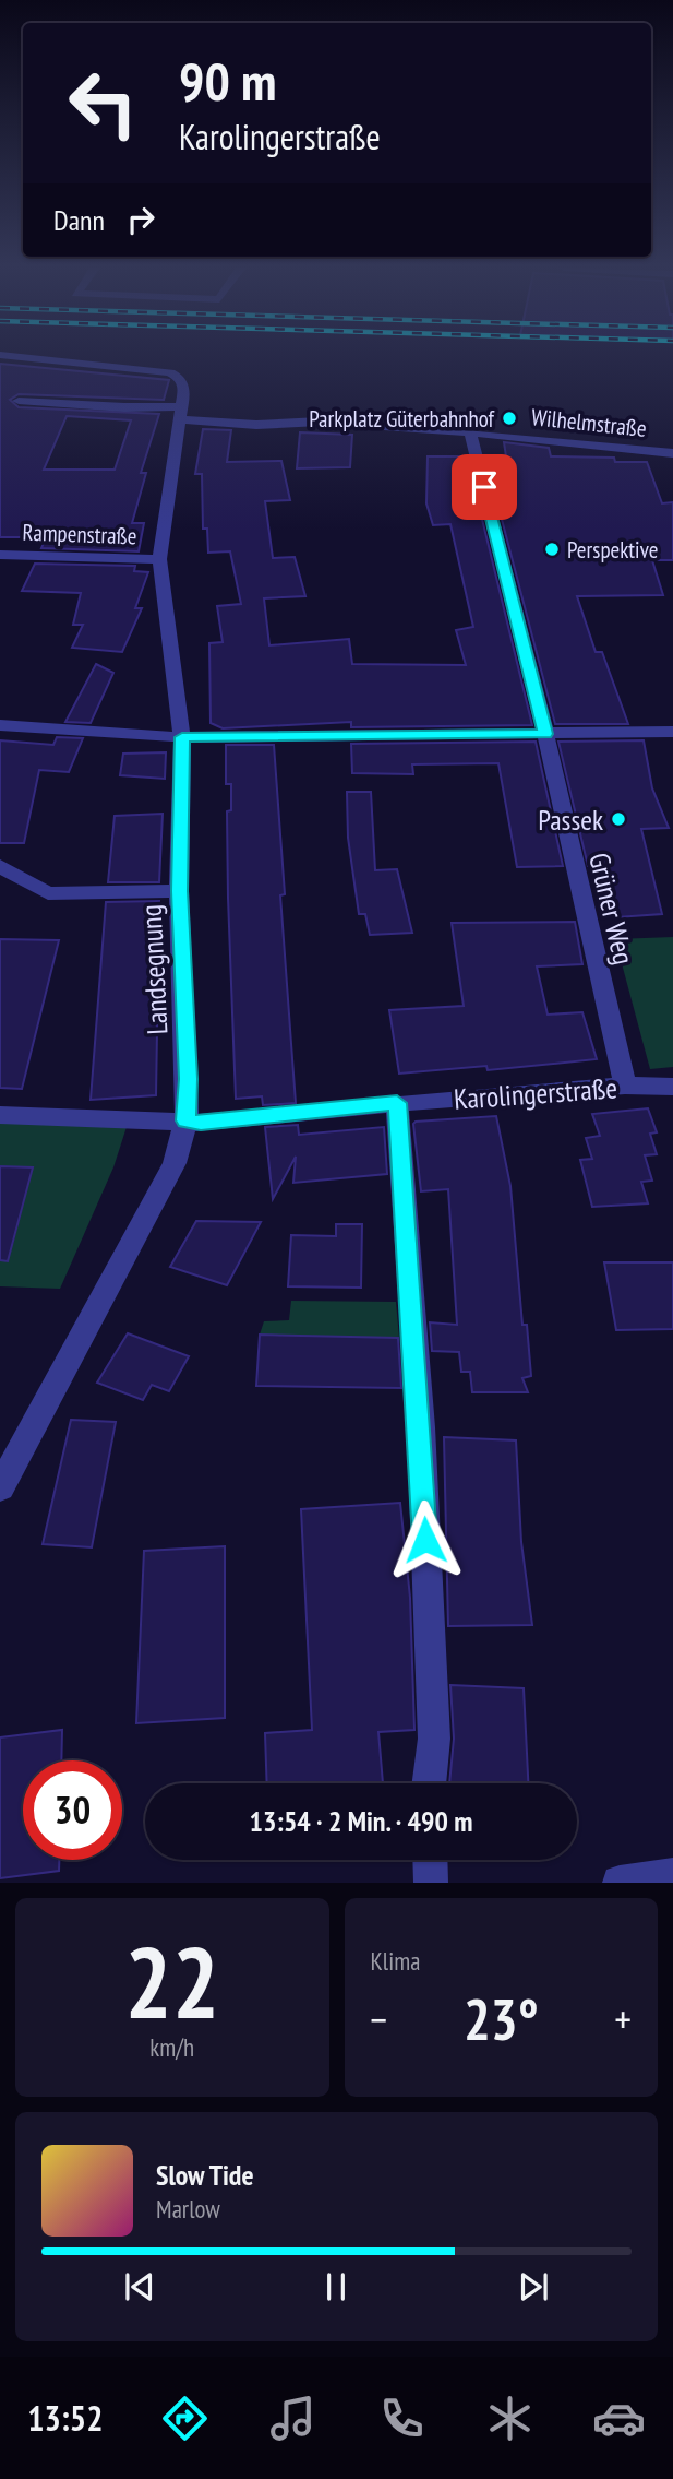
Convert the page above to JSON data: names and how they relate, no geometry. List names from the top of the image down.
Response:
{
  "streets": {
    "street": [
      "Wilhelmstraße",
      "Rampenstraße",
      "Grüner Weg",
      "Landsegnung",
      "Karolingerstraße"
    ]
  },
  "crossings": [
    ["Wilhelmstraße", "Grüner Weg"],
    ["Wilhelmstraße", "Landsegnung"],
    ["Rampenstraße", "Landsegnung"],
    ["Grüner Weg", "Karolingerstraße"],
    ["Landsegnung", "Karolingerstraße"]
  ],
  "places": ["Parkplatz Güterbahnhof", "Perspektive", "Passek"],
  "page": {
    "turn": ["90 m", "Karolingerstraße"],
    "then": "Dann",
    "limit": "30",
    "trip": "13:54 · 2 Min. · 490 m",
    "tile": [
      ["22", "km/h"],
      "Klima"
    ],
    "heat": ["−", "23°", "+"],
    "song": ["Slow Tide", "Marlow"],
    "tabs": "13:52"
  }
}
